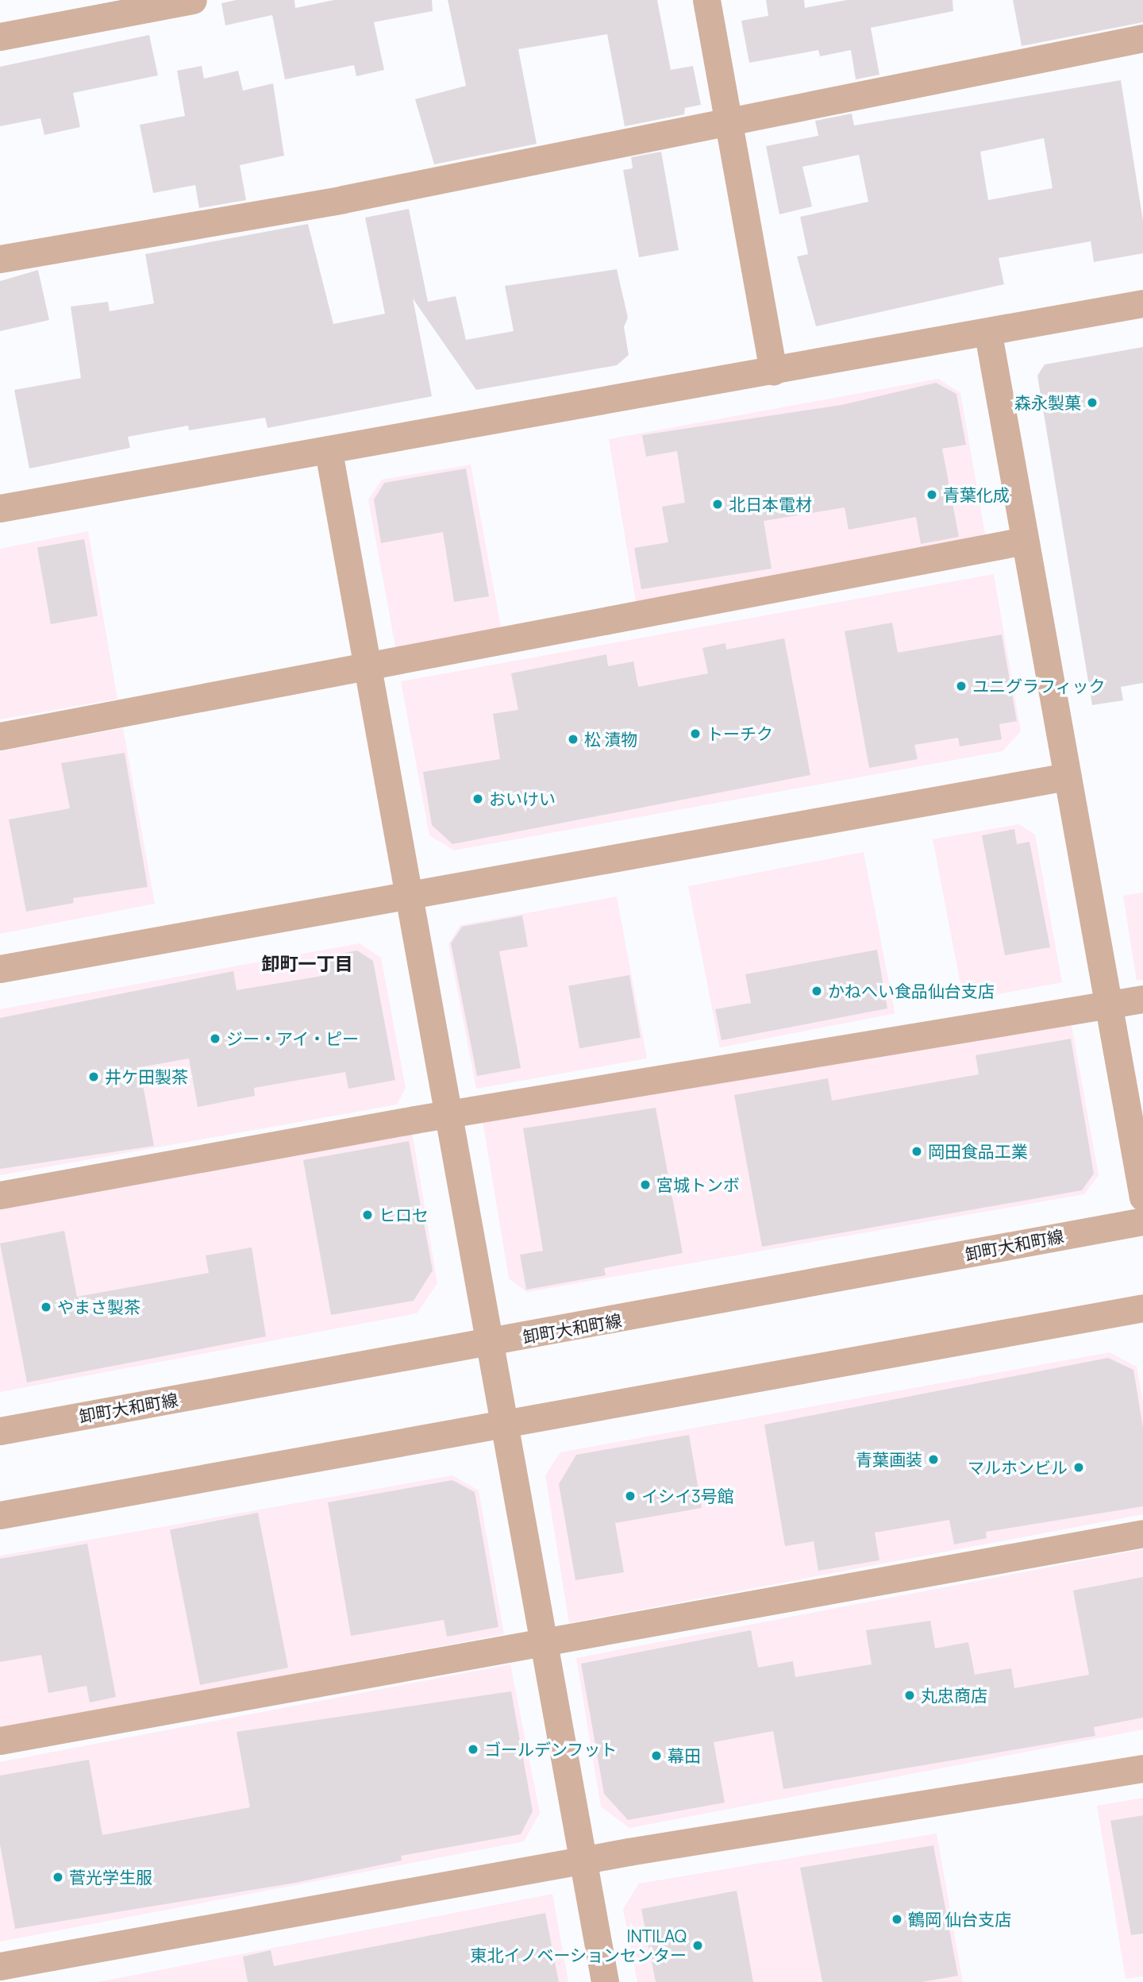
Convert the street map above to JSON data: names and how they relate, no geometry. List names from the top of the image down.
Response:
{
  "streets": {
    "street": ["卸町大和町線"]
  },
  "districts": ["卸町一丁目"],
  "places": [
    "森永製菓",
    "青葉化成",
    "北日本電材",
    "ユニグラフィック",
    "トーチク",
    "松 漬物",
    "おいけい",
    "かねへい食品仙台支店",
    "ジー・アイ・ピー",
    "井ケ田製茶",
    "岡田食品工業",
    "宮城トンボ",
    "ヒロセ",
    "やまさ製茶",
    "青葉画装",
    "マルホンビル",
    "イシイ3号館",
    "丸忠商店",
    "ゴールデンフット",
    "幕田",
    "菅光学生服",
    "鶴岡 仙台支店",
    "INTILAQ 東北イノベーションセンター"
  ]
}
